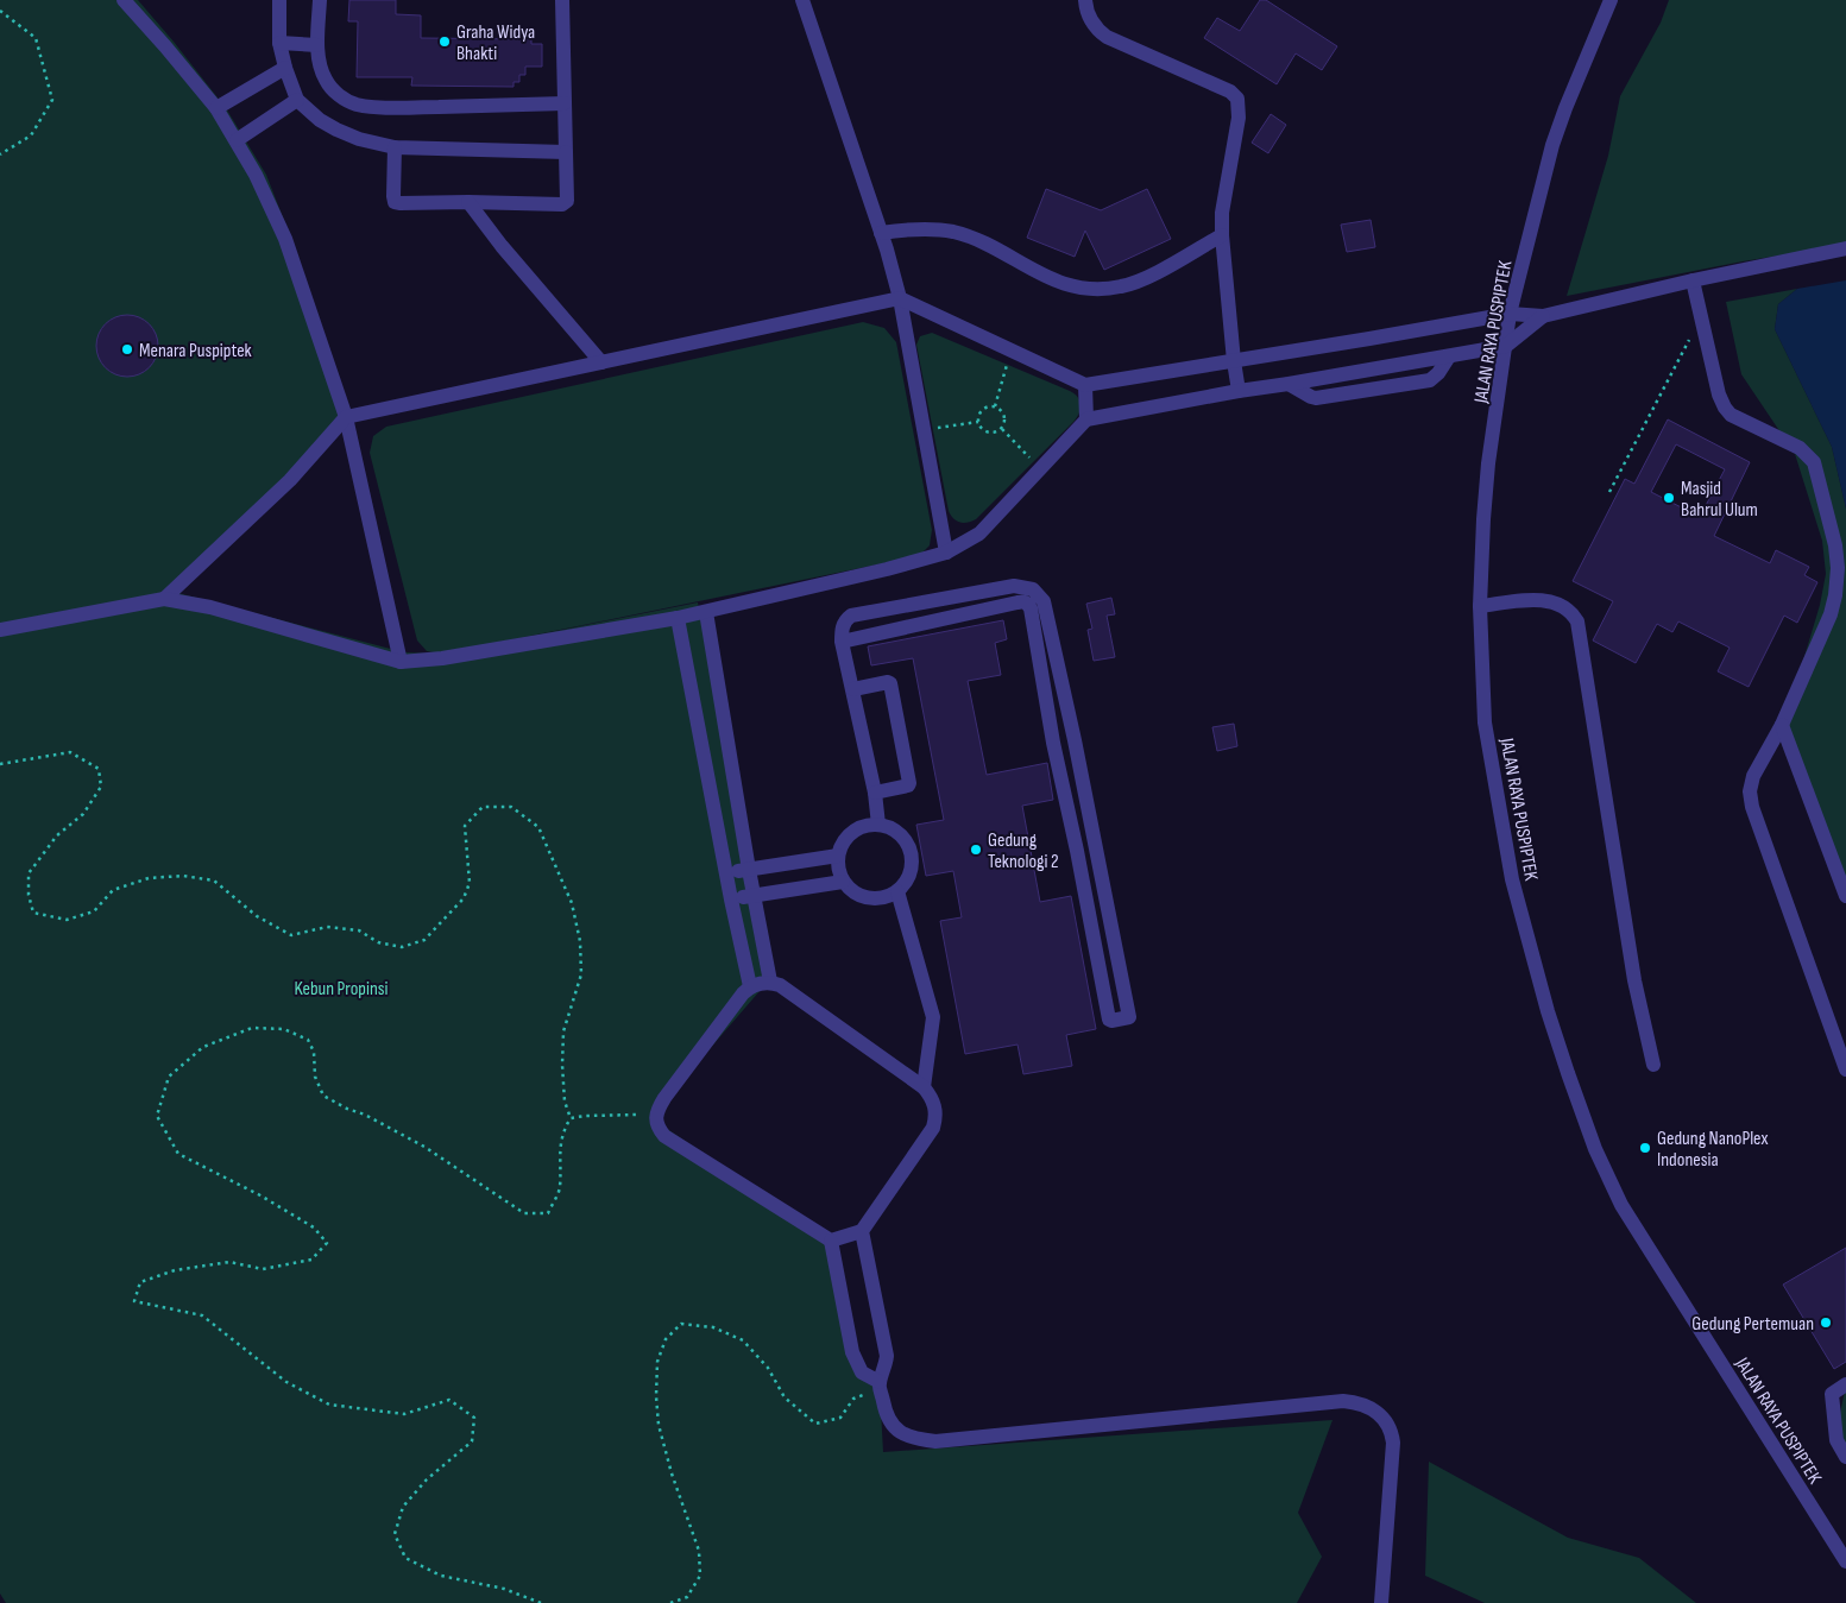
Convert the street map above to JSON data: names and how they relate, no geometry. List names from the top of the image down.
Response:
{
  "streets": {
    "street": ["JALAN RAYA PUSPIPTEK"]
  },
  "parks": ["Kebun Propinsi"],
  "places": [
    "Graha Widya Bhakti",
    "Menara Puspiptek",
    "Masjid Bahrul Ulum",
    "Gedung Teknologi 2",
    "Gedung NanoPlex Indonesia",
    "Gedung Pertemuan"
  ]
}
